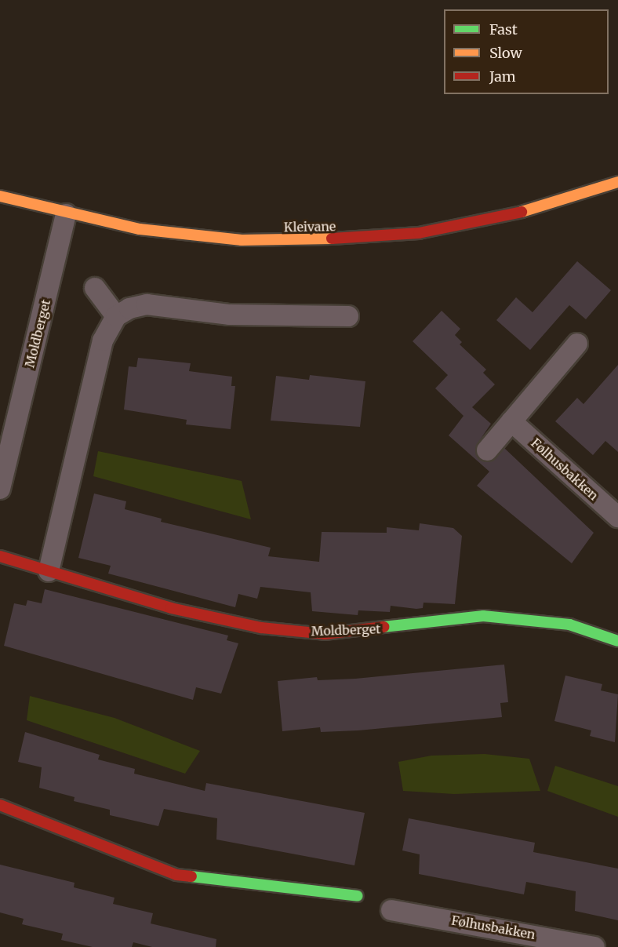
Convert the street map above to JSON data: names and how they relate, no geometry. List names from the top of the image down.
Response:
{
  "streets": {
    "street": ["Kleivane", "Moldberget", "Følhusbakken"]
  },
  "crossings": [
    ["Kleivane", "Moldberget"]
  ],
  "legend": ["Fast", "Slow", "Jam"]
}
